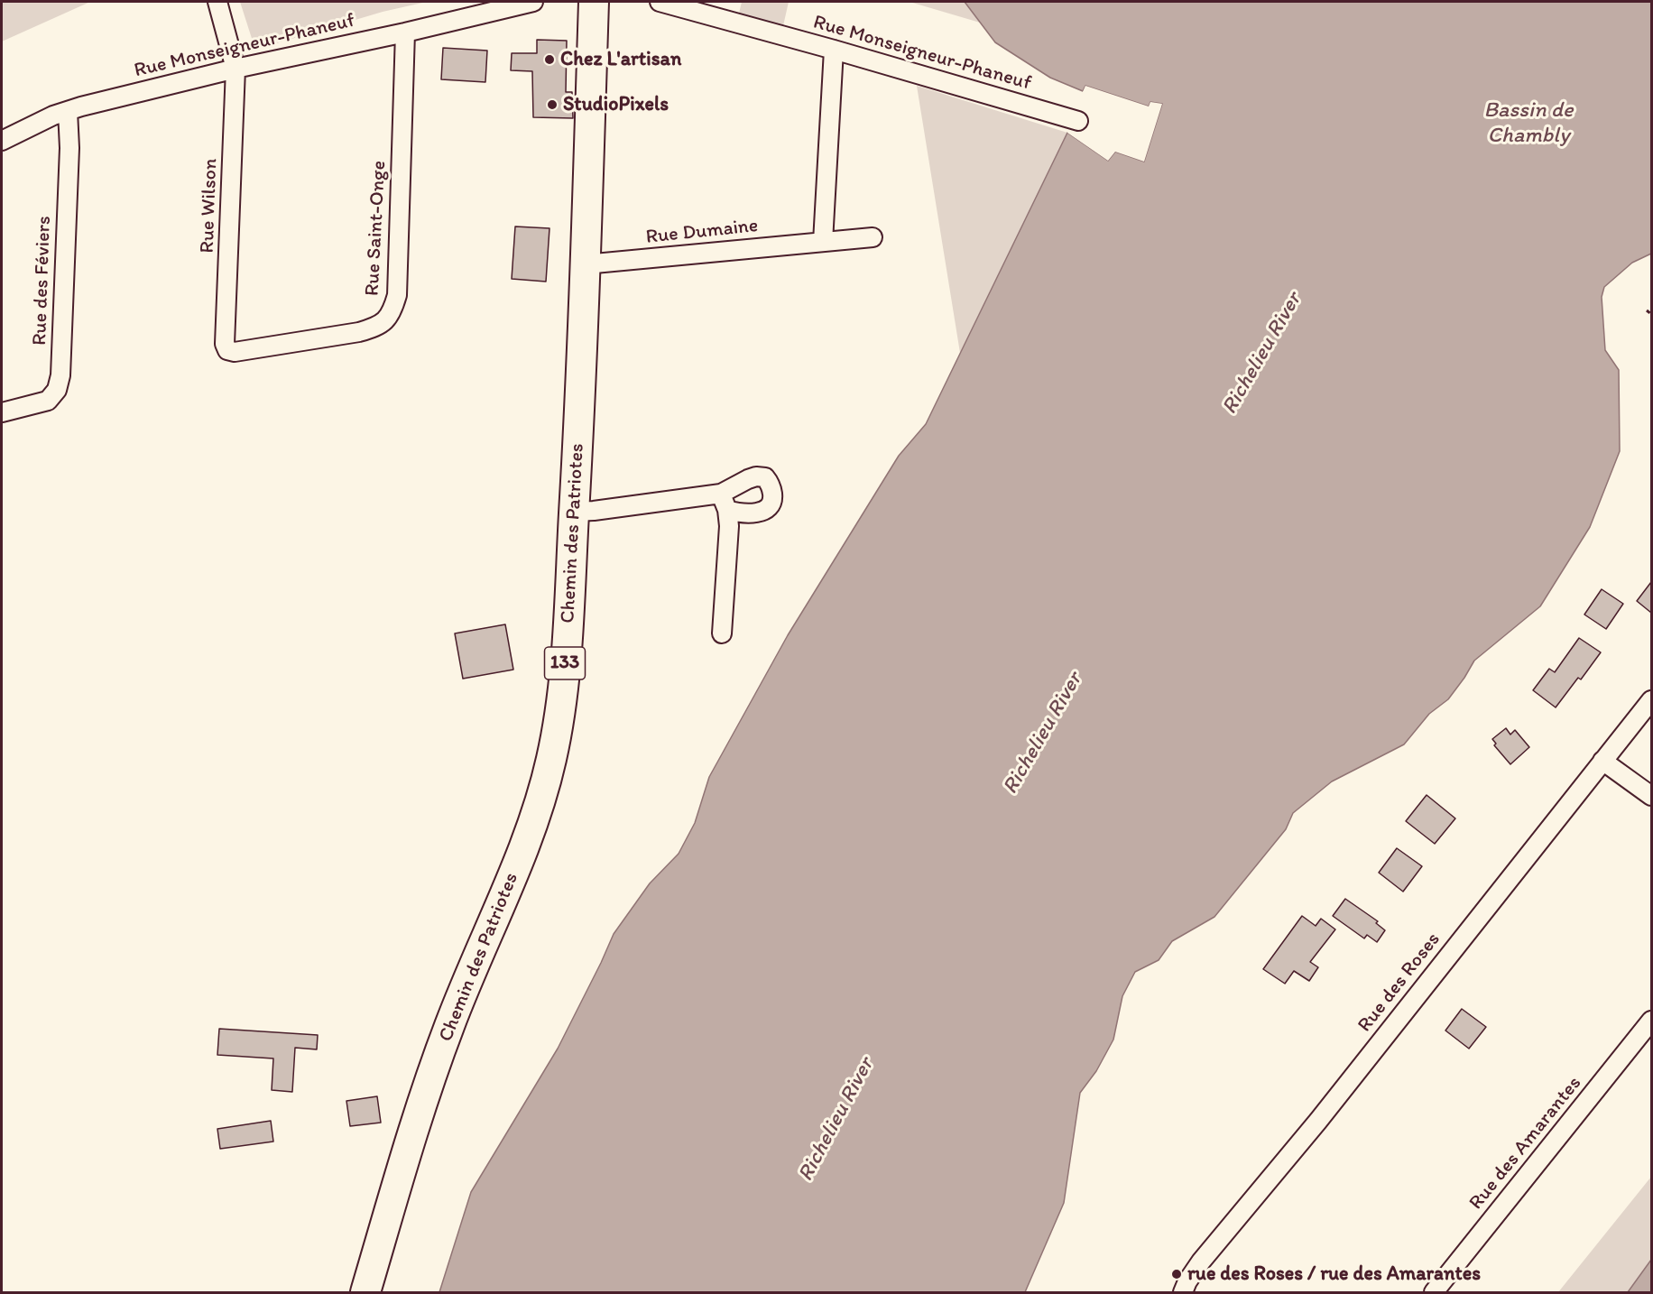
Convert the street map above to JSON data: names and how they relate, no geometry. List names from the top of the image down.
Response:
{
  "streets": {
    "main road": ["Chemin des Patriotes", "133"],
    "street": [
      "Rue Monseigneur-Phaneuf",
      "Rue Wilson",
      "Rue Saint-Onge",
      "Rue Dumaine",
      "Rue des Féviers",
      "Rue des Roses",
      "Rue des Amarantes"
    ]
  },
  "crossings": [
    ["Rue Monseigneur-Phaneuf", "Rue Wilson"],
    ["Rue Monseigneur-Phaneuf", "Rue Saint-Onge"],
    ["Rue Monseigneur-Phaneuf", "Rue des Féviers"],
    ["Rue Wilson", "Rue Saint-Onge"],
    ["Rue Dumaine", "Chemin des Patriotes"]
  ],
  "water": ["Bassin de Chambly", "Richelieu River"],
  "places": ["Chez L'artisan", "StudioPixels", "rue des Roses / rue des Amarantes"]
}
